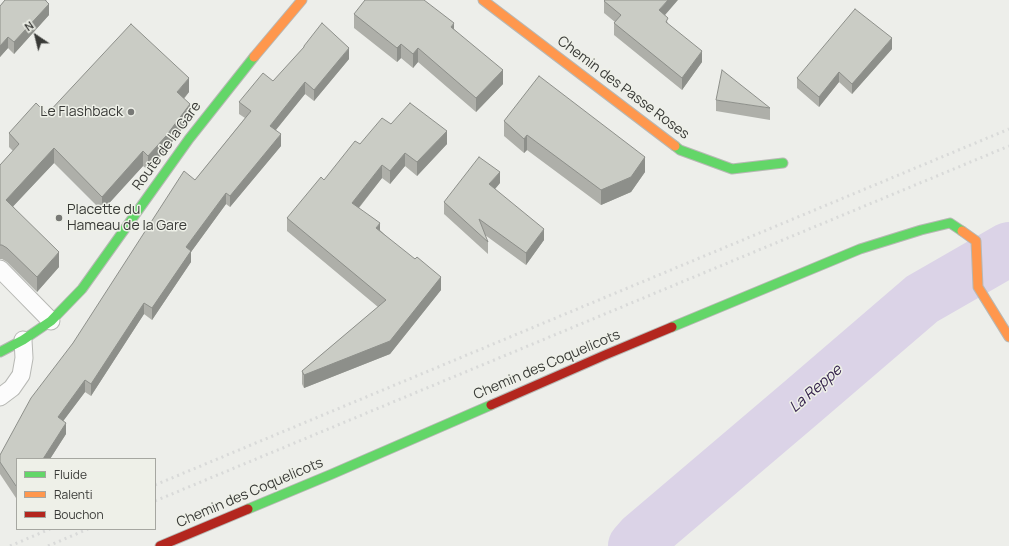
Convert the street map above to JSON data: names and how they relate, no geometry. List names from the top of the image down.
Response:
{
  "streets": {
    "street": ["Chemin des Passe Roses", "Route de la Gare", "Chemin des Coquelicots"]
  },
  "water": ["La Reppe"],
  "places": ["Le Flashback", "Placette du Hameau de la Gare"],
  "legend": ["Fluide", "Ralenti", "Bouchon"],
  "north": "top left"
}
